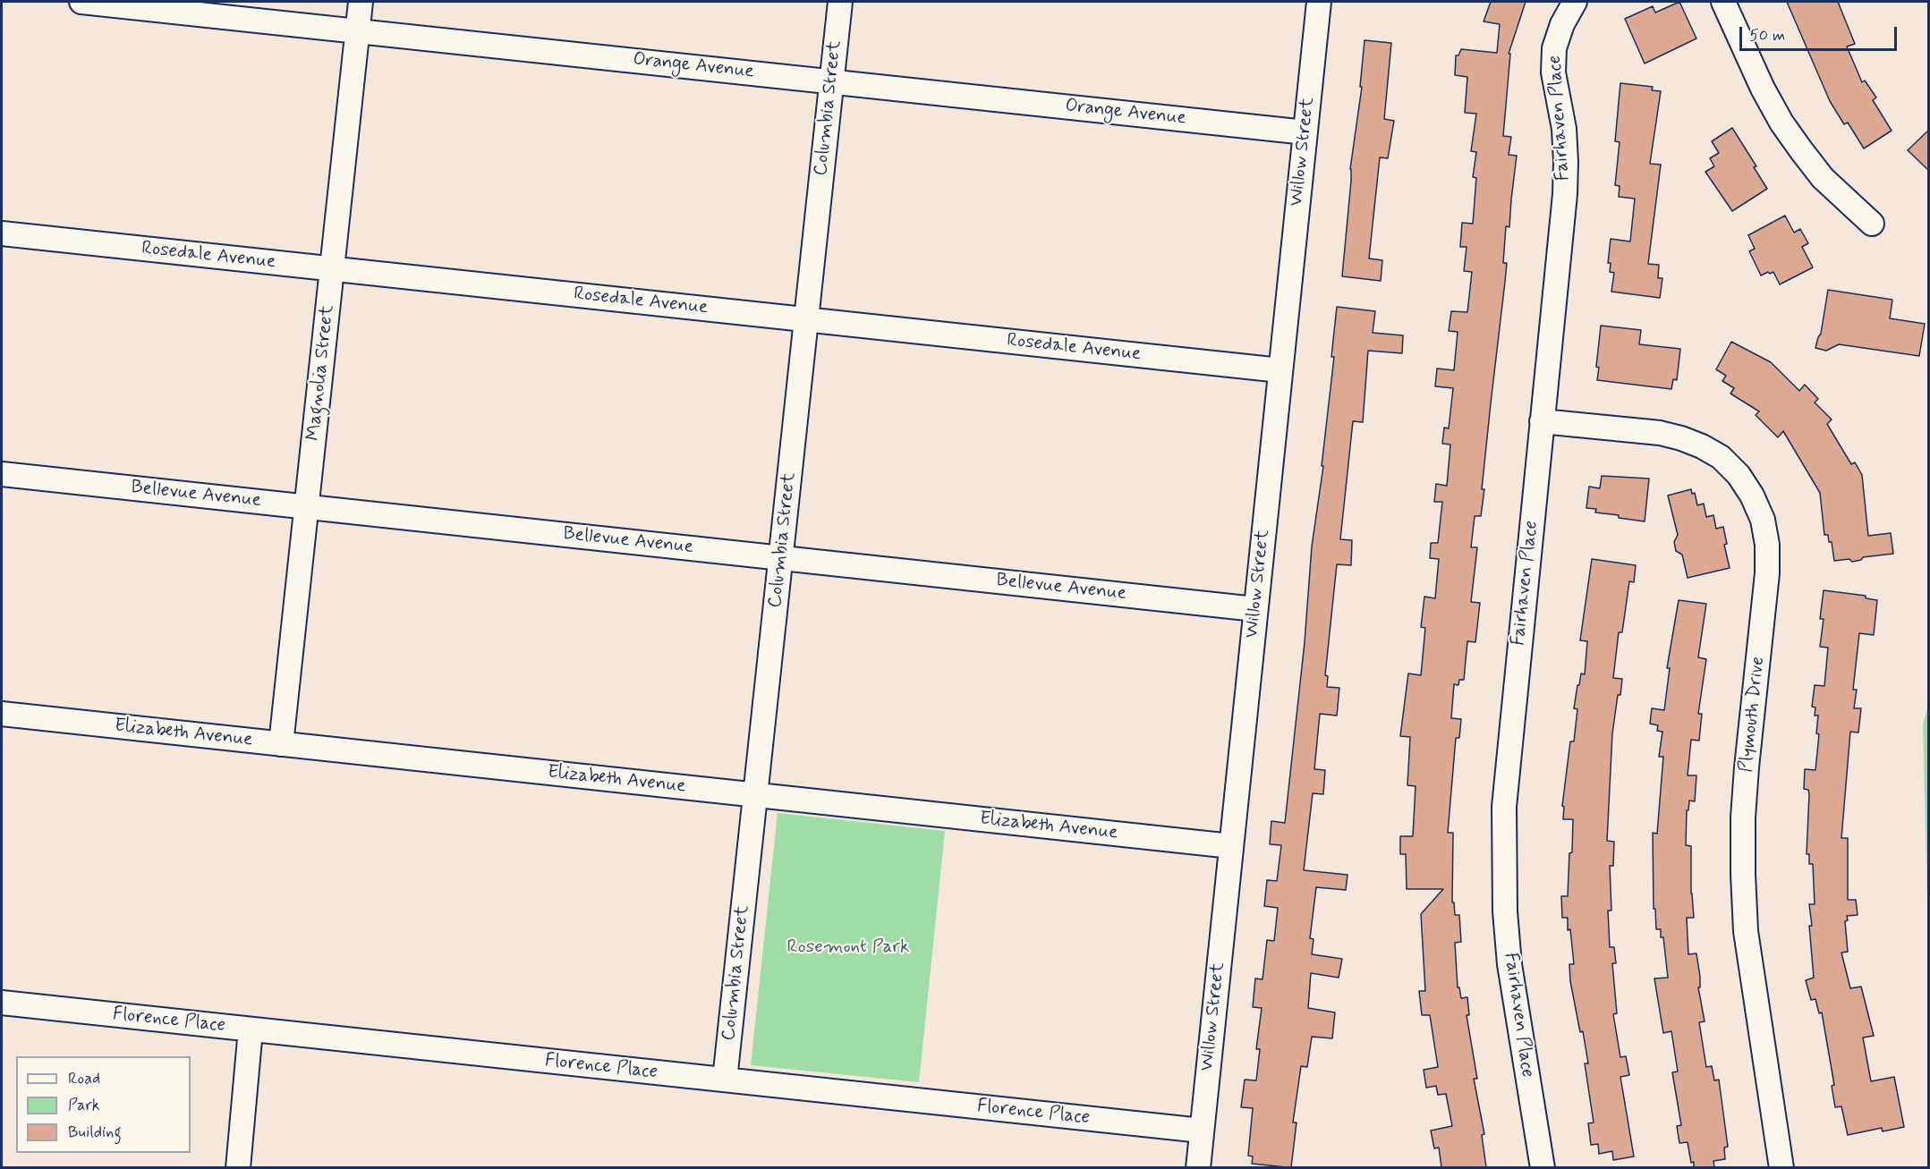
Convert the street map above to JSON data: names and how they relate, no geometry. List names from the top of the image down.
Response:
{
  "streets": {
    "street": [
      "Orange Avenue",
      "Columbia Street",
      "Fairhaven Place",
      "Willow Street",
      "Rosedale Avenue",
      "Magnolia Street",
      "Bellevue Avenue",
      "Plymouth Drive",
      "Elizabeth Avenue",
      "Florence Place"
    ]
  },
  "crossings": [
    ["Orange Avenue", "Columbia Street"],
    ["Orange Avenue", "Willow Street"],
    ["Orange Avenue", "Magnolia Street"],
    ["Columbia Street", "Rosedale Avenue"],
    ["Columbia Street", "Bellevue Avenue"],
    ["Columbia Street", "Elizabeth Avenue"],
    ["Columbia Street", "Florence Place"],
    ["Fairhaven Place", "Plymouth Drive"],
    ["Willow Street", "Rosedale Avenue"],
    ["Willow Street", "Bellevue Avenue"],
    ["Willow Street", "Elizabeth Avenue"],
    ["Willow Street", "Florence Place"],
    ["Rosedale Avenue", "Magnolia Street"],
    ["Magnolia Street", "Bellevue Avenue"],
    ["Magnolia Street", "Elizabeth Avenue"]
  ],
  "parks": ["Rosemont Park"],
  "legend": ["Road", "Park", "Building"],
  "scale_bar": "50 m"
}
